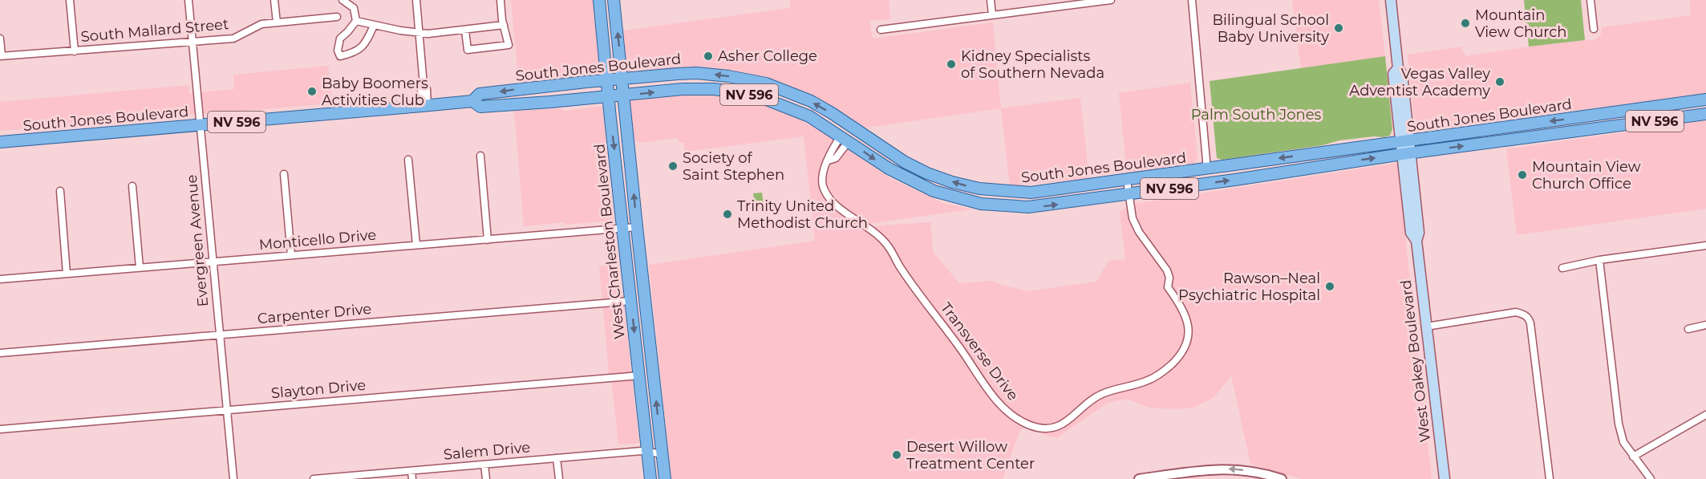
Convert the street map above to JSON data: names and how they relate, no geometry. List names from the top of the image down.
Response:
{
  "streets": {
    "main road": [
      "South Jones Boulevard",
      "NV 596",
      "West Charleston Boulevard",
      "West Oakey Boulevard"
    ],
    "street": [
      "South Mallard Street",
      "Monticello Drive",
      "Evergreen Avenue",
      "Carpenter Drive",
      "Transverse Drive",
      "Slayton Drive",
      "Salem Drive"
    ]
  },
  "crossings": [
    ["South Mallard Street", "Evergreen Avenue"],
    ["South Jones Boulevard", "Evergreen Avenue"],
    ["South Jones Boulevard", "West Charleston Boulevard"],
    ["South Jones Boulevard", "Transverse Drive"],
    ["South Jones Boulevard", "West Oakey Boulevard"],
    ["Monticello Drive", "Evergreen Avenue"],
    ["Monticello Drive", "West Charleston Boulevard"],
    ["Evergreen Avenue", "Carpenter Drive"],
    ["Evergreen Avenue", "Slayton Drive"],
    ["West Charleston Boulevard", "Carpenter Drive"],
    ["West Charleston Boulevard", "Slayton Drive"],
    ["West Charleston Boulevard", "Salem Drive"]
  ],
  "parks": ["Palm South Jones"],
  "places": [
    "Mountain View Church",
    "Bilingual School Baby University",
    "Asher College",
    "Kidney Specialists of Southern Nevada",
    "Vegas Valley Adventist Academy",
    "Baby Boomers Activities Club",
    "Society of Saint Stephen",
    "Mountain View Church Office",
    "Trinity United Methodist Church",
    "Rawson–Neal Psychiatric Hospital",
    "Desert Willow Treatment Center"
  ]
}
